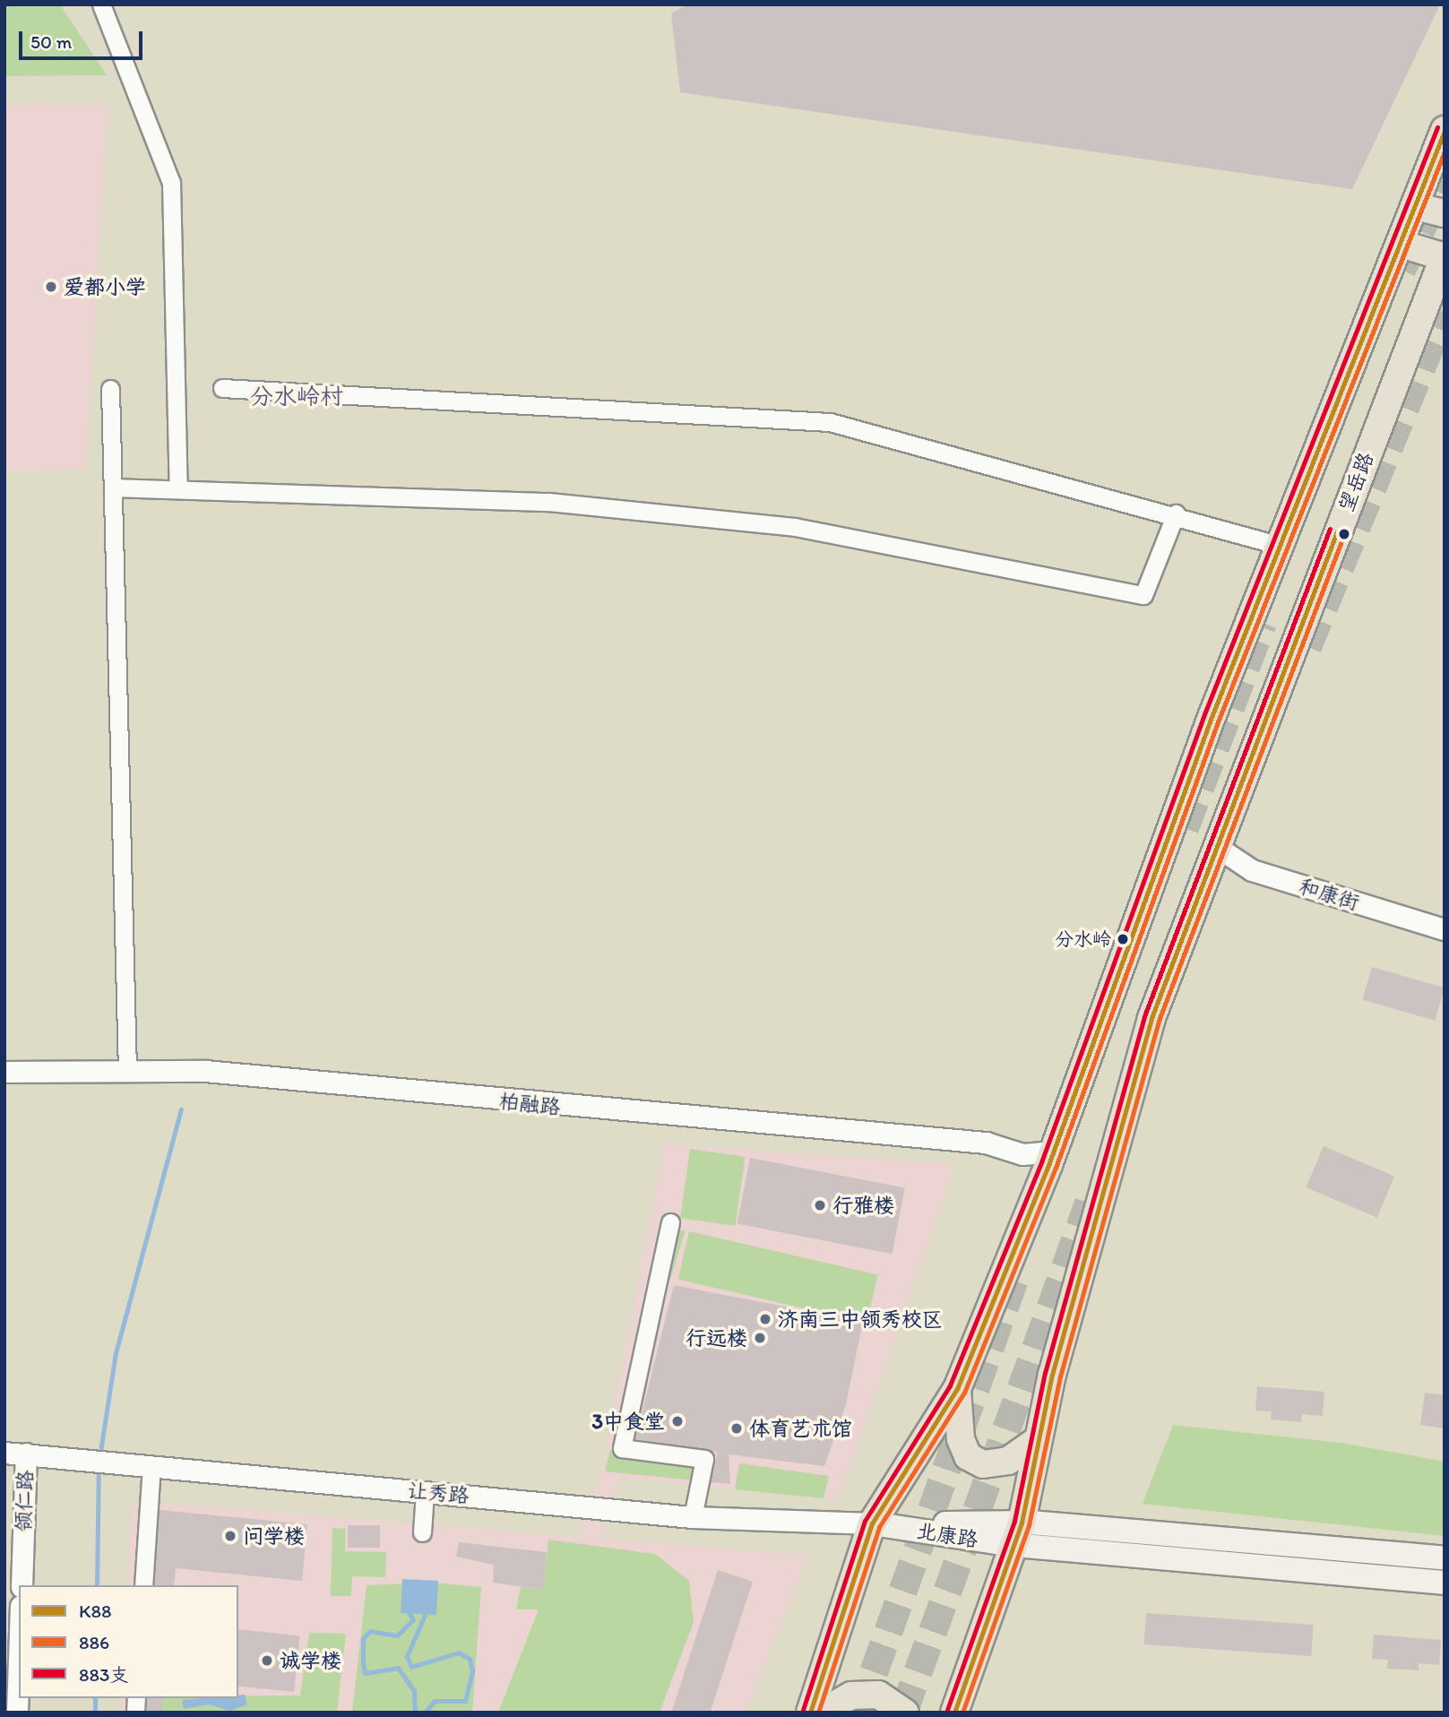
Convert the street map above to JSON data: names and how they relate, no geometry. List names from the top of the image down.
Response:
{
  "streets": {
    "main road": ["望岳路", "北康路"],
    "street": [
      "和康街",
      "柏融路",
      "让秀路",
      "领仁路"
    ]
  },
  "crossings": [
    ["望岳路", "和康街"],
    ["望岳路", "北康路"],
    ["让秀路", "领仁路"],
    ["让秀路", "北康路"]
  ],
  "districts": ["分水岭村"],
  "places": [
    "爱都小学",
    "分水岭",
    "行雅楼",
    "济南三中领秀校区",
    "行远楼",
    "3中食堂",
    "体育艺术馆",
    "问学楼",
    "诚学楼"
  ],
  "lines": ["transit line 883支", "transit line K88", "transit line 886"],
  "legend": ["K88", "886", "883支"],
  "scale_bar": "50 m"
}
